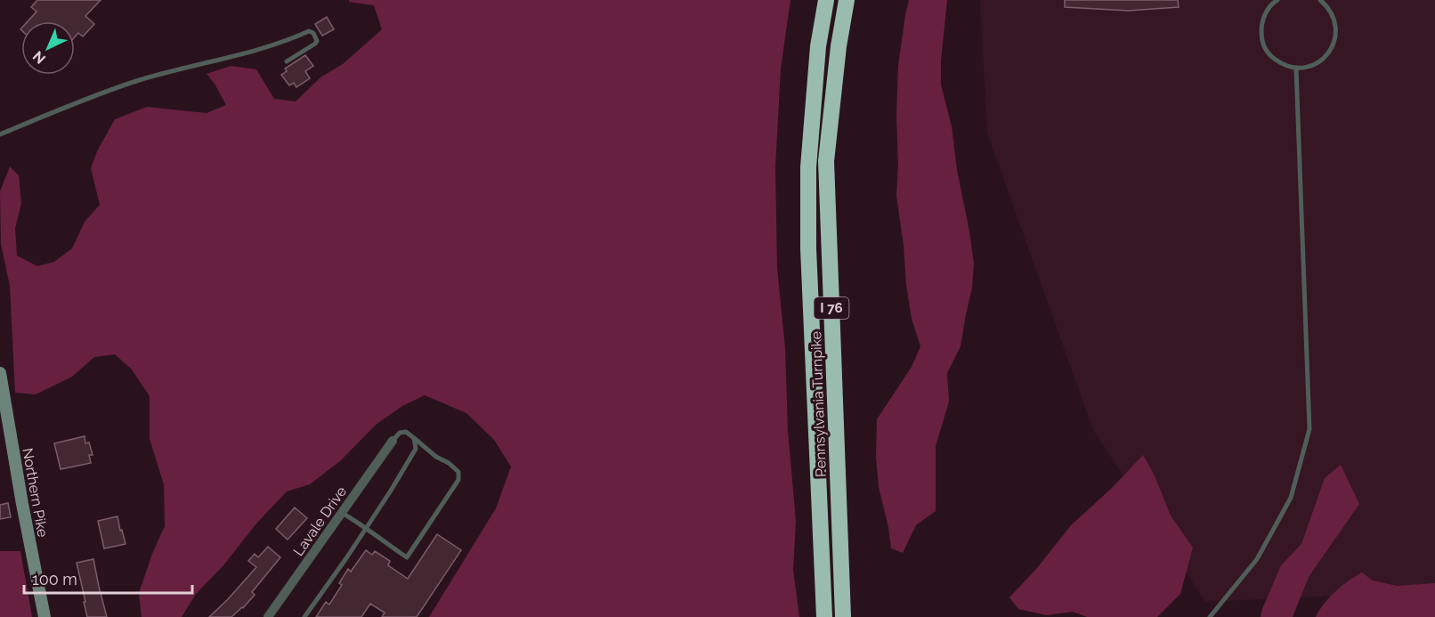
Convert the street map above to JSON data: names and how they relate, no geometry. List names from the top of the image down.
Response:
{
  "streets": {
    "highway": ["I 76", "Pennsylvania Turnpike"],
    "main road": ["Northern Pike"],
    "street": ["Lavale Drive"]
  },
  "scale_bar": "100 m",
  "north": "bottom left"
}
